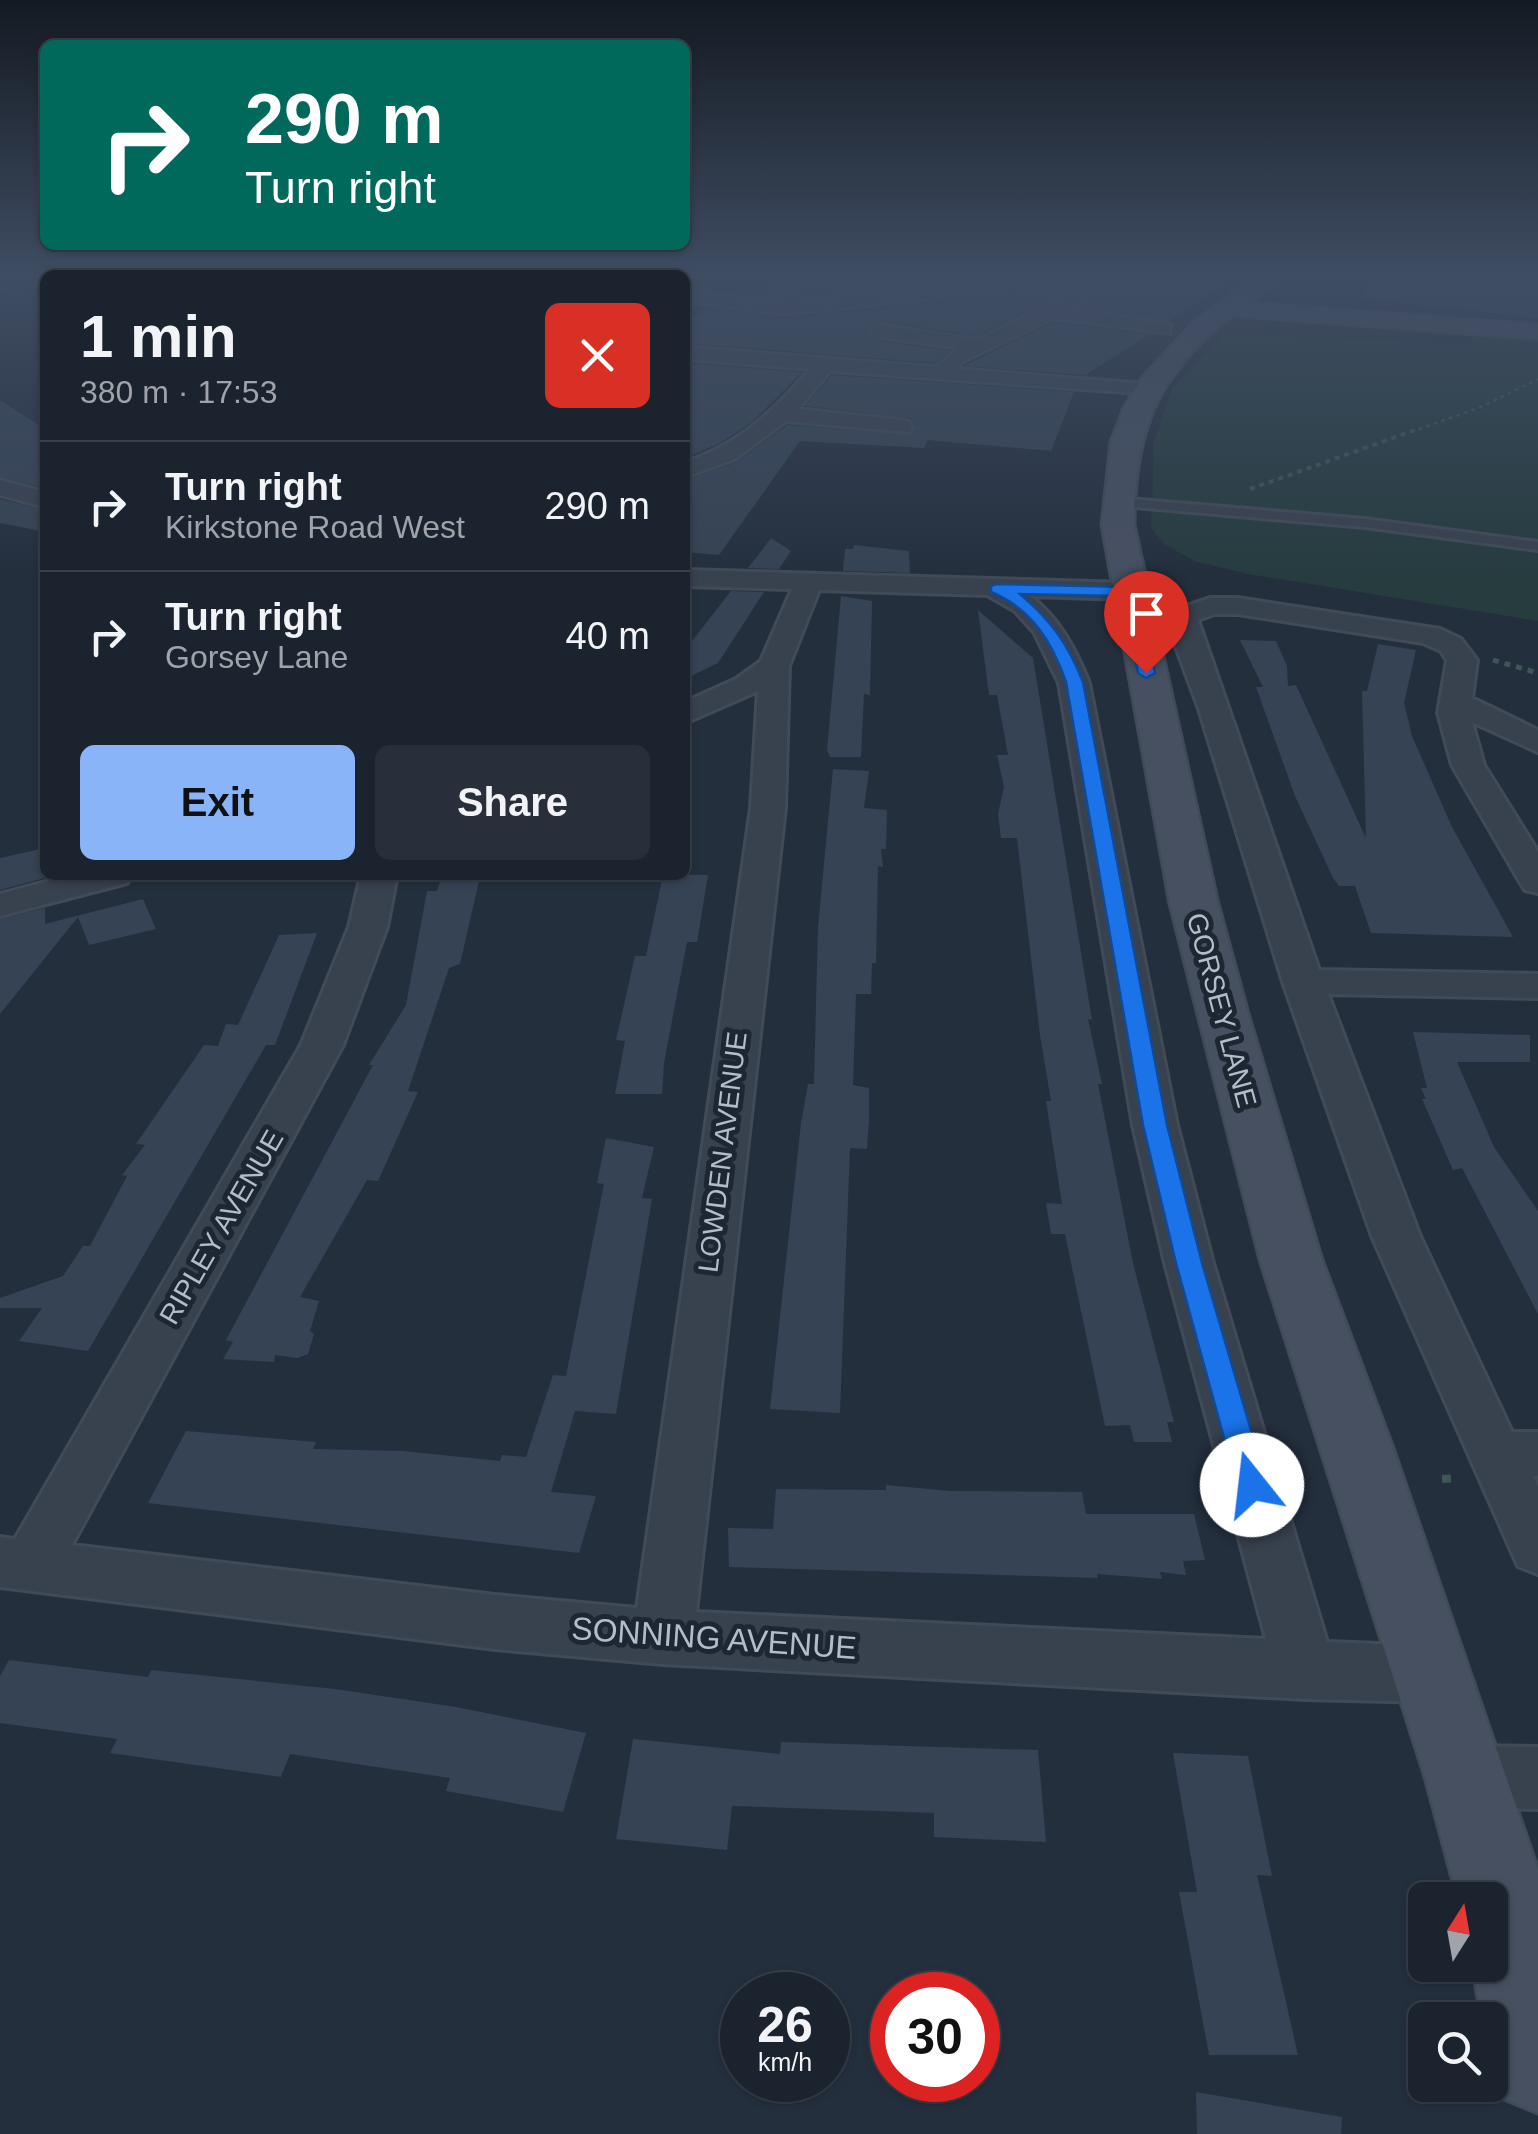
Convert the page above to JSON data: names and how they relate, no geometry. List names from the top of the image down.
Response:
{
  "streets": {
    "main road": ["GORSEY LANE"],
    "street": ["LOWDEN AVENUE", "RIPLEY AVENUE", "SONNING AVENUE"]
  },
  "crossings": [
    ["GORSEY LANE", "SONNING AVENUE"],
    ["LOWDEN AVENUE", "SONNING AVENUE"],
    ["RIPLEY AVENUE", "SONNING AVENUE"]
  ],
  "north": "top",
  "page": {
    "turn": ["290 m", "Turn right"],
    "heading": ["1 min", "380 m · 17:53"],
    "list": [
      {
        "name": "Turn right",
        "note": "Kirkstone Road West",
        "value": "290 m"
      },
      {
        "name": "Turn right",
        "note": "Gorsey Lane",
        "value": "40 m"
      }
    ],
    "buttons": ["Exit", "Share"],
    "speed": "26 km/h",
    "limit": "30"
  }
}
